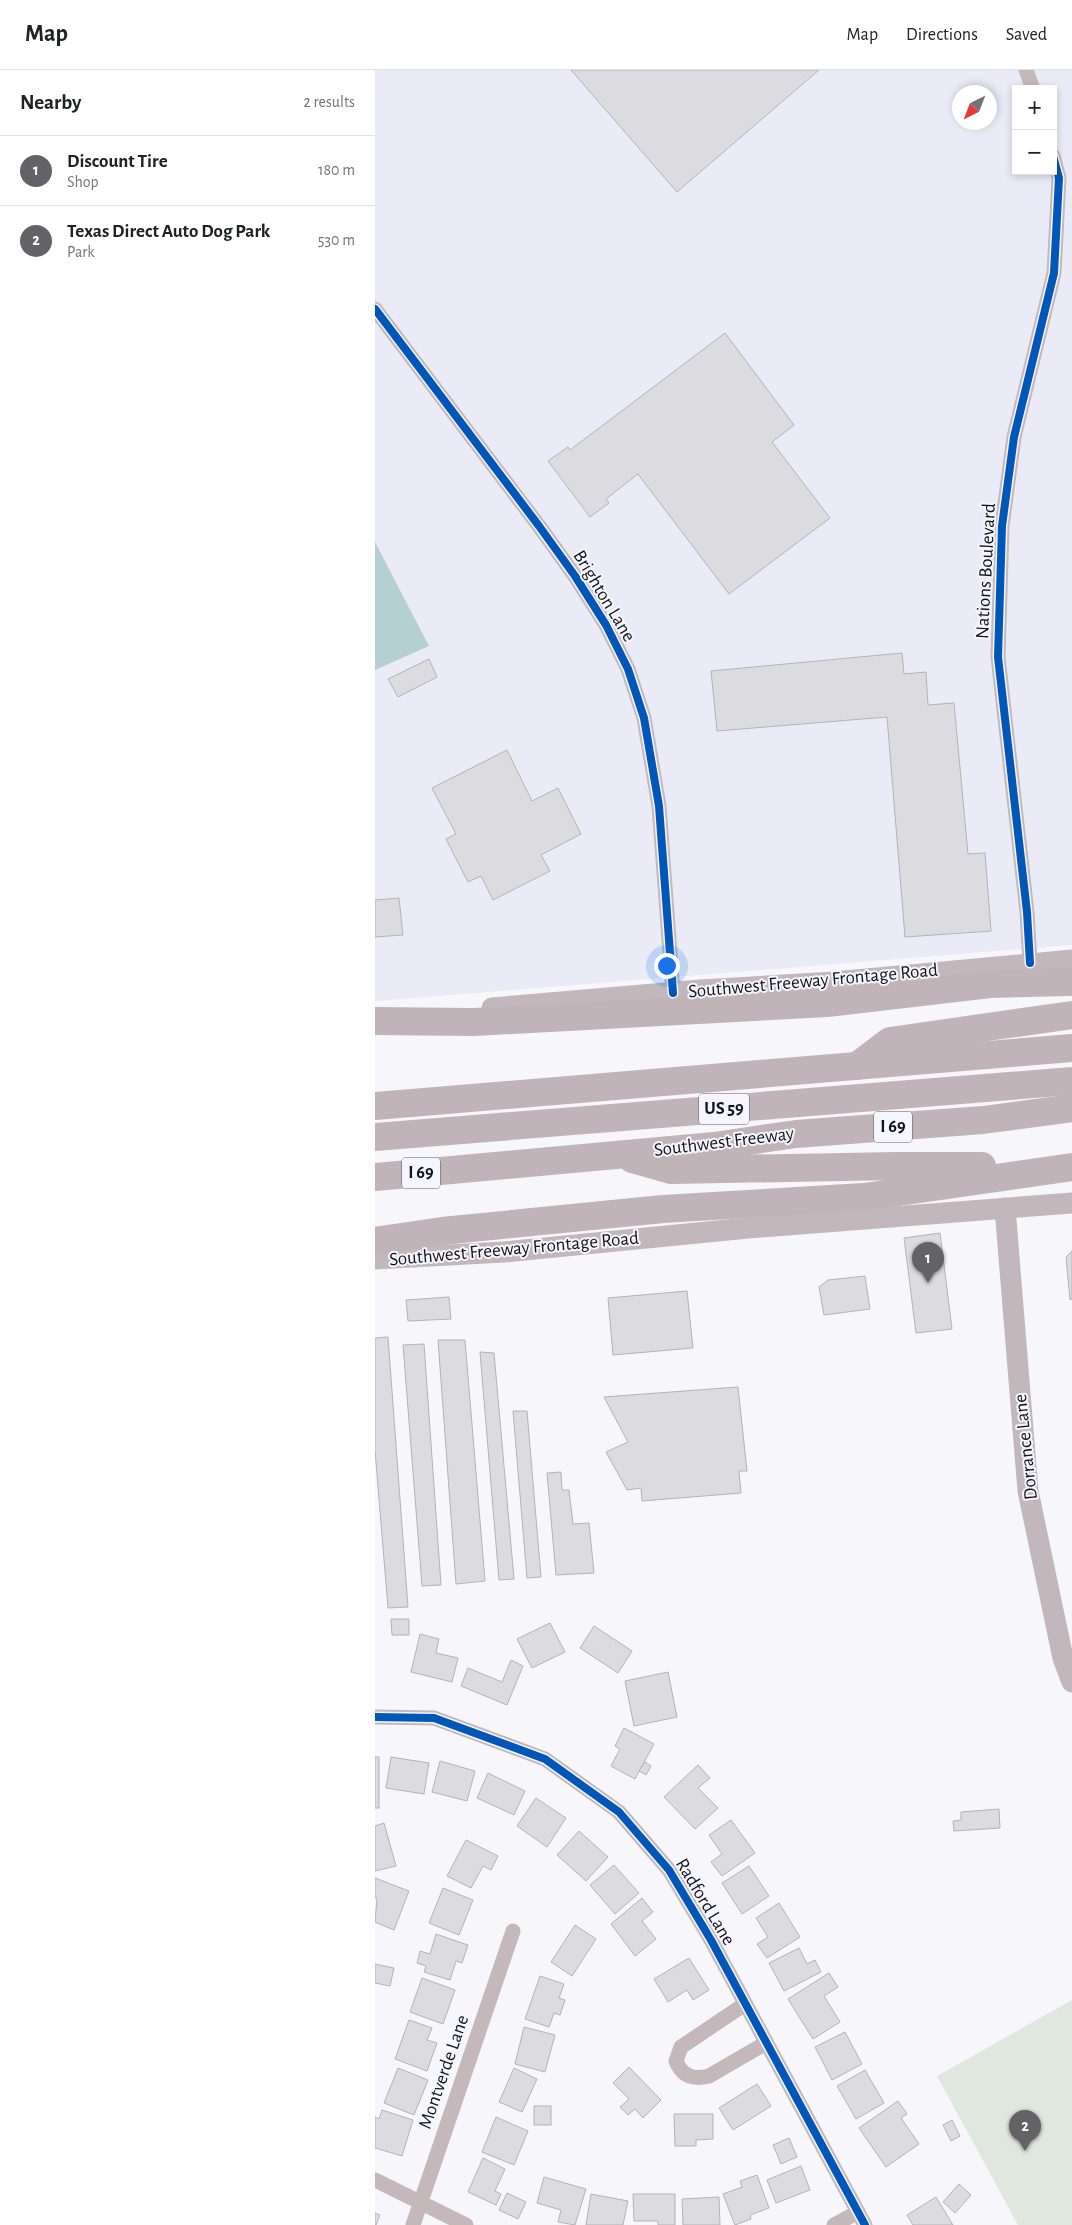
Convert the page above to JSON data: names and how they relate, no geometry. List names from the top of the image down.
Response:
{
  "streets": {
    "highway": ["US 59", "I 69", "Southwest Freeway"],
    "main road": ["Southwest Freeway Frontage Road", "Dorrance Lane"],
    "street": [
      "Nations Boulevard",
      "Brighton Lane",
      "Radford Lane",
      "Montverde Lane"
    ]
  },
  "crossings": [
    ["Nations Boulevard", "Southwest Freeway Frontage Road"],
    ["Brighton Lane", "Southwest Freeway Frontage Road"],
    ["Southwest Freeway Frontage Road", "Dorrance Lane"]
  ],
  "north": "bottom left",
  "page": {
    "header": "Map",
    "nav": ["Map", "Directions", "Saved"],
    "heading": ["Nearby", "2 results"],
    "map_buttons": ["+", "−"],
    "list": [
      {
        "mark": "1",
        "name": "Discount Tire",
        "note": "Shop",
        "value": "180 m"
      },
      {
        "mark": "2",
        "name": "Texas Direct Auto Dog Park",
        "note": "Park",
        "value": "530 m"
      }
    ],
    "pins": ["1", "2"]
  }
}
